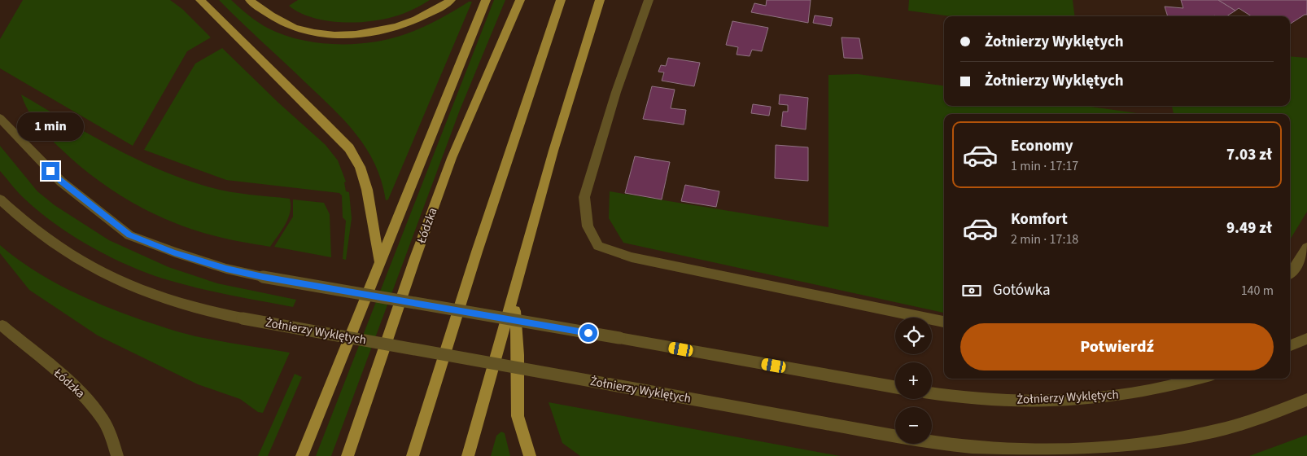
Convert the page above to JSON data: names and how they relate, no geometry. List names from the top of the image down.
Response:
{
  "streets": {
    "main road": ["Łódzka"],
    "street": ["Żołnierzy Wyklętych"]
  },
  "page": {
    "banner": ["Żołnierzy Wyklętych", "Żołnierzy Wyklętych"],
    "bubble": "1 min",
    "list": [
      {
        "name": "Economy",
        "note": "1 min · 17:17",
        "value": "7.03 zł"
      },
      {
        "name": "Komfort",
        "note": "2 min · 17:18",
        "value": "9.49 zł"
      }
    ],
    "pay": ["Gotówka", "140 m"],
    "buttons": "Potwierdź",
    "map_buttons": ["+", "−"]
  }
}
